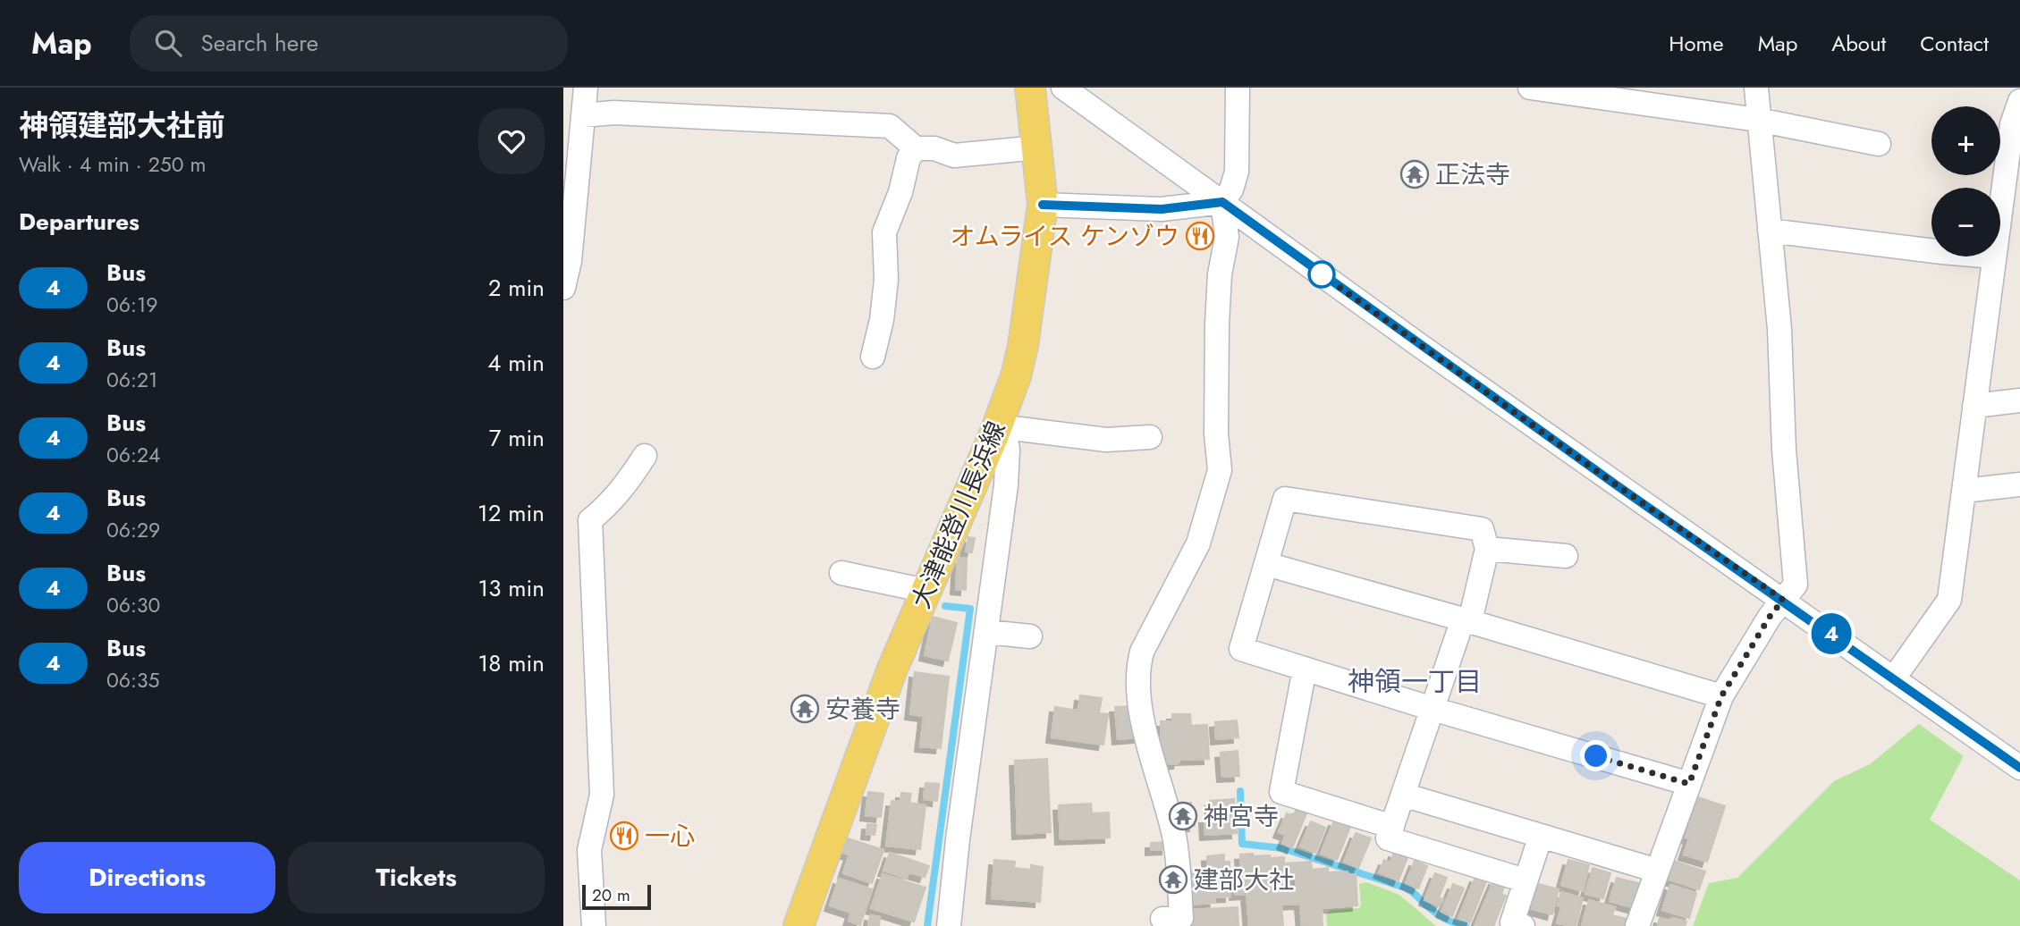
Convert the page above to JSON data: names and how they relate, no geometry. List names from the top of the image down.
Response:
{
  "streets": {
    "main road": ["大津能登川長浜線"]
  },
  "districts": ["神領一丁目"],
  "places": {
    "temple": [
      "正法寺",
      "安養寺",
      "神宮寺",
      "建部大社"
    ],
    "restaurant": ["オムライス ケンゾウ", "一心"]
  },
  "lines": ["bus line 4"],
  "scale_bar": "20 m",
  "page": {
    "header": "Map",
    "search": "Search here",
    "nav": [
      "Home",
      "Map",
      "About",
      "Contact"
    ],
    "heading": [
      ["神領建部大社前", "Walk · 4 min · 250 m"],
      "Departures"
    ],
    "on_map": "4",
    "map_buttons": ["+", "−"],
    "list": [
      {
        "mark": "4",
        "name": "Bus",
        "note": "06:19",
        "value": "2 min"
      },
      {
        "mark": "4",
        "name": "Bus",
        "note": "06:21",
        "value": "4 min"
      },
      {
        "mark": "4",
        "name": "Bus",
        "note": "06:24",
        "value": "7 min"
      },
      {
        "mark": "4",
        "name": "Bus",
        "note": "06:29",
        "value": "12 min"
      },
      {
        "mark": "4",
        "name": "Bus",
        "note": "06:30",
        "value": "13 min"
      },
      {
        "mark": "4",
        "name": "Bus",
        "note": "06:35",
        "value": "18 min"
      }
    ],
    "buttons": ["Directions", "Tickets"],
    "scale": "20 m"
  }
}
